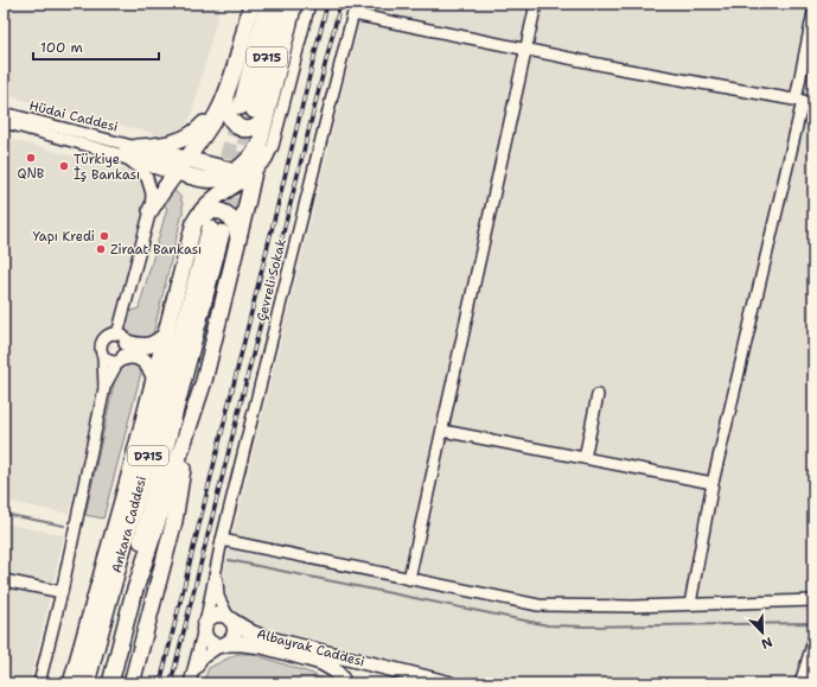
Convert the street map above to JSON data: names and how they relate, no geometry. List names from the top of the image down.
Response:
{
  "streets": {
    "highway": ["D715", "Ankara Caddesi"],
    "main road": ["Albayrak Caddesi"],
    "street": ["Hüdai Caddesi", "Çevreli Sokak"]
  },
  "places": [
    "QNB",
    "Türkiye İş Bankası",
    "Yapı Kredi",
    "Ziraat Bankası"
  ],
  "scale_bar": "100 m",
  "north": "bottom right"
}
